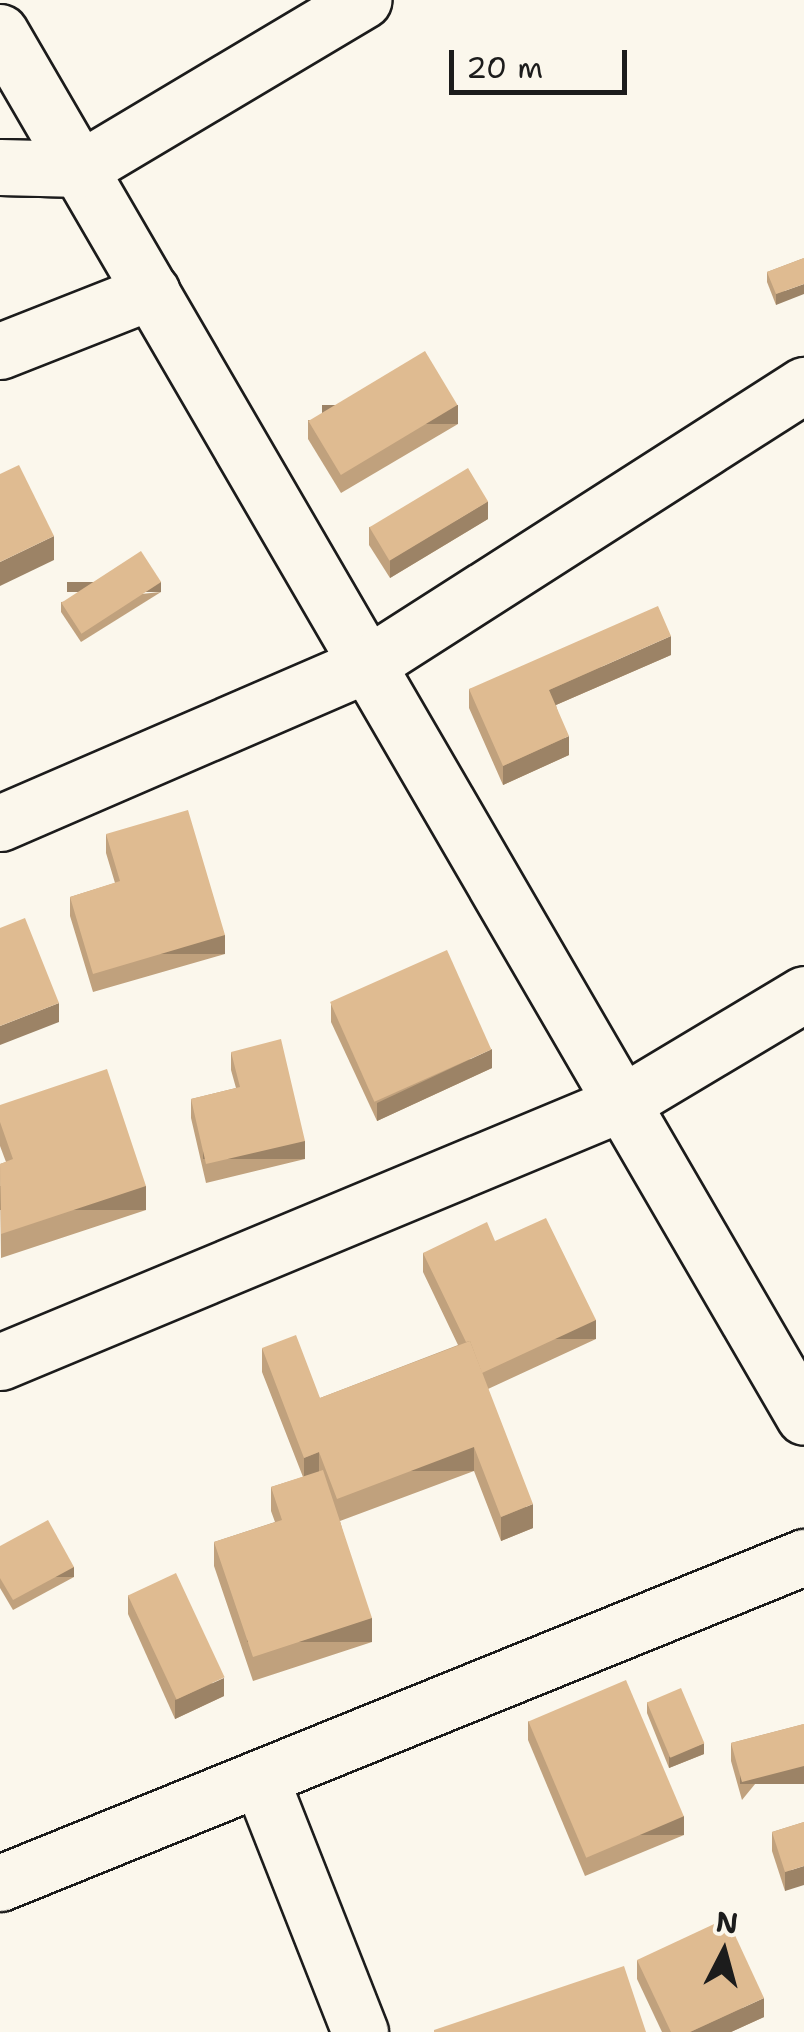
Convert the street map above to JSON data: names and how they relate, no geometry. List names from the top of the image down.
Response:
{
  "scale_bar": "20 m",
  "north": "top"
}
